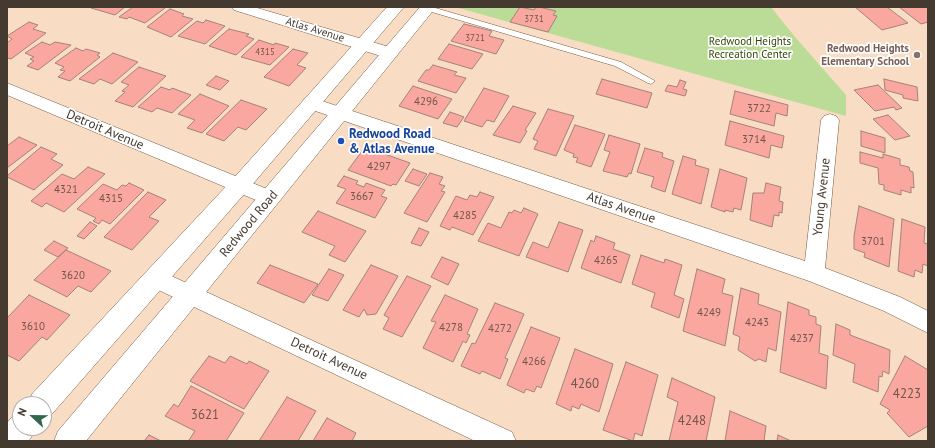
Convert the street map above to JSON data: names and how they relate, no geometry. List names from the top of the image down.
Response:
{
  "streets": {
    "main road": ["Redwood Road"],
    "street": ["Atlas Avenue", "Detroit Avenue", "Young Avenue"]
  },
  "crossings": [
    ["Atlas Avenue", "Young Avenue"],
    ["Atlas Avenue", "Redwood Road"],
    ["Detroit Avenue", "Redwood Road"]
  ],
  "parks": ["Redwood Heights Recreation Center"],
  "places": ["Redwood Heights Elementary School", "Redwood Road & Atlas Avenue"],
  "house_numbers": [
    "3731",
    "3721",
    "4315",
    "4296",
    "3722",
    "3714",
    "4297",
    "4321",
    "3667",
    "4315",
    "4285",
    "3701",
    "4265",
    "3620",
    "4249",
    "4243",
    "3610",
    "4278",
    "4272",
    "4237",
    "4266",
    "4260",
    "4223",
    "3621",
    "4248"
  ],
  "north": "left"
}
